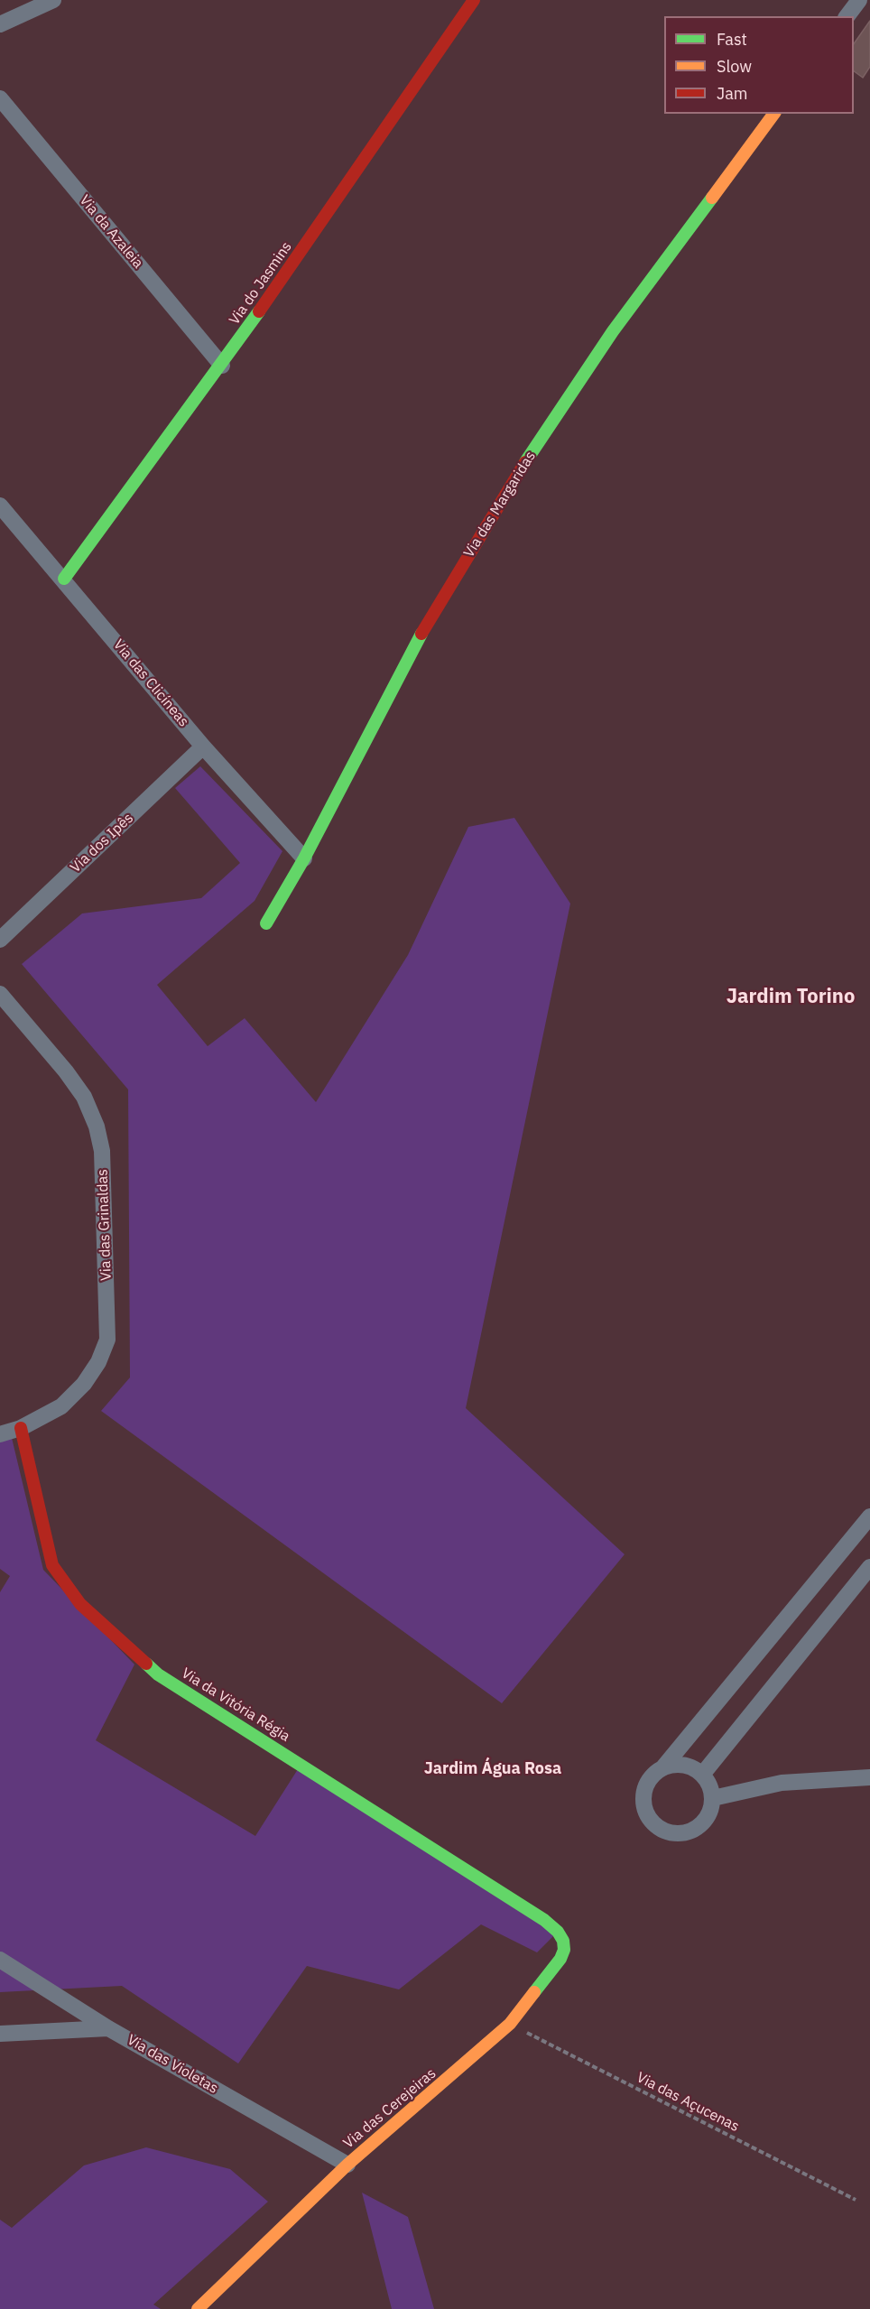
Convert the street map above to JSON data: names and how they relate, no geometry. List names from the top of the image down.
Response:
{
  "streets": {
    "street": [
      "Via da Azaleia",
      "Via do Jasmins",
      "Via das Margaridas",
      "Via das Clicíneas",
      "Via dos Ipês",
      "Via das Grinaldas",
      "Via da Vitória Régia",
      "Via das Violetas",
      "Via das Cerejeiras"
    ],
    "path": ["Via das Açucenas"]
  },
  "crossings": [
    ["Via da Azaleia", "Via do Jasmins"],
    ["Via do Jasmins", "Via das Clicíneas"],
    ["Via das Margaridas", "Via das Clicíneas"],
    ["Via das Clicíneas", "Via dos Ipês"],
    ["Via das Grinaldas", "Via da Vitória Régia"],
    ["Via da Vitória Régia", "Via das Cerejeiras"],
    ["Via das Violetas", "Via das Cerejeiras"],
    ["Via das Açucenas", "Via das Cerejeiras"]
  ],
  "districts": ["Jardim Torino", "Jardim Água Rosa"],
  "legend": ["Fast", "Slow", "Jam"]
}
